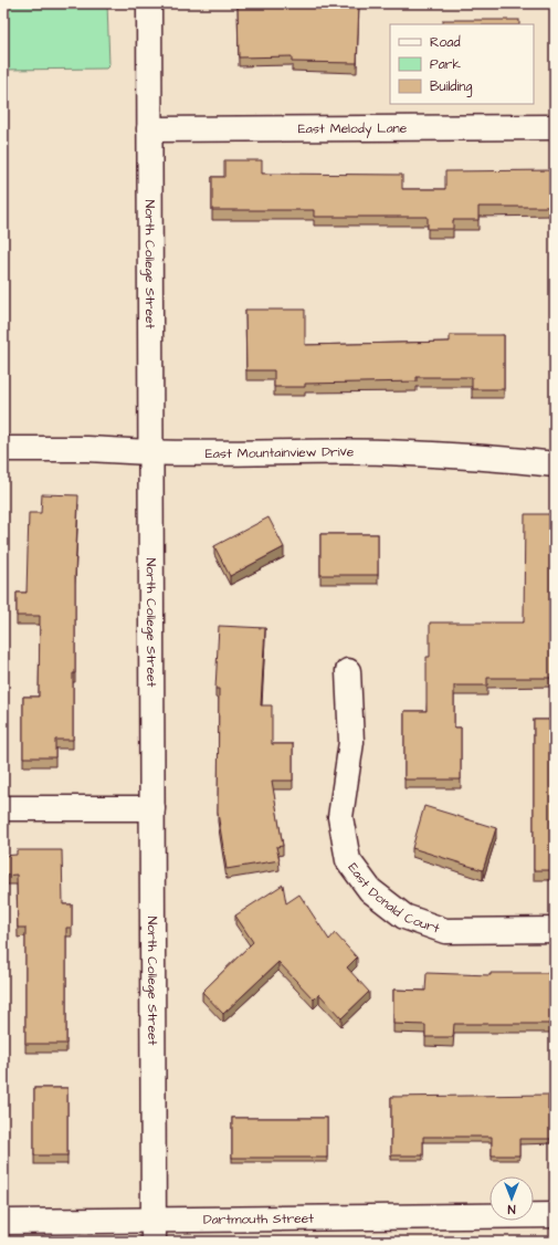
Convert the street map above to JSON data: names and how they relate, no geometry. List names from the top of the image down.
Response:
{
  "streets": {
    "street": [
      "East Melody Lane",
      "North College Street",
      "East Mountainview Drive",
      "East Donald Court",
      "Dartmouth Street"
    ]
  },
  "crossings": [
    ["East Melody Lane", "North College Street"],
    ["North College Street", "East Mountainview Drive"],
    ["North College Street", "Dartmouth Street"]
  ],
  "legend": ["Road", "Park", "Building"],
  "north": "bottom"
}
